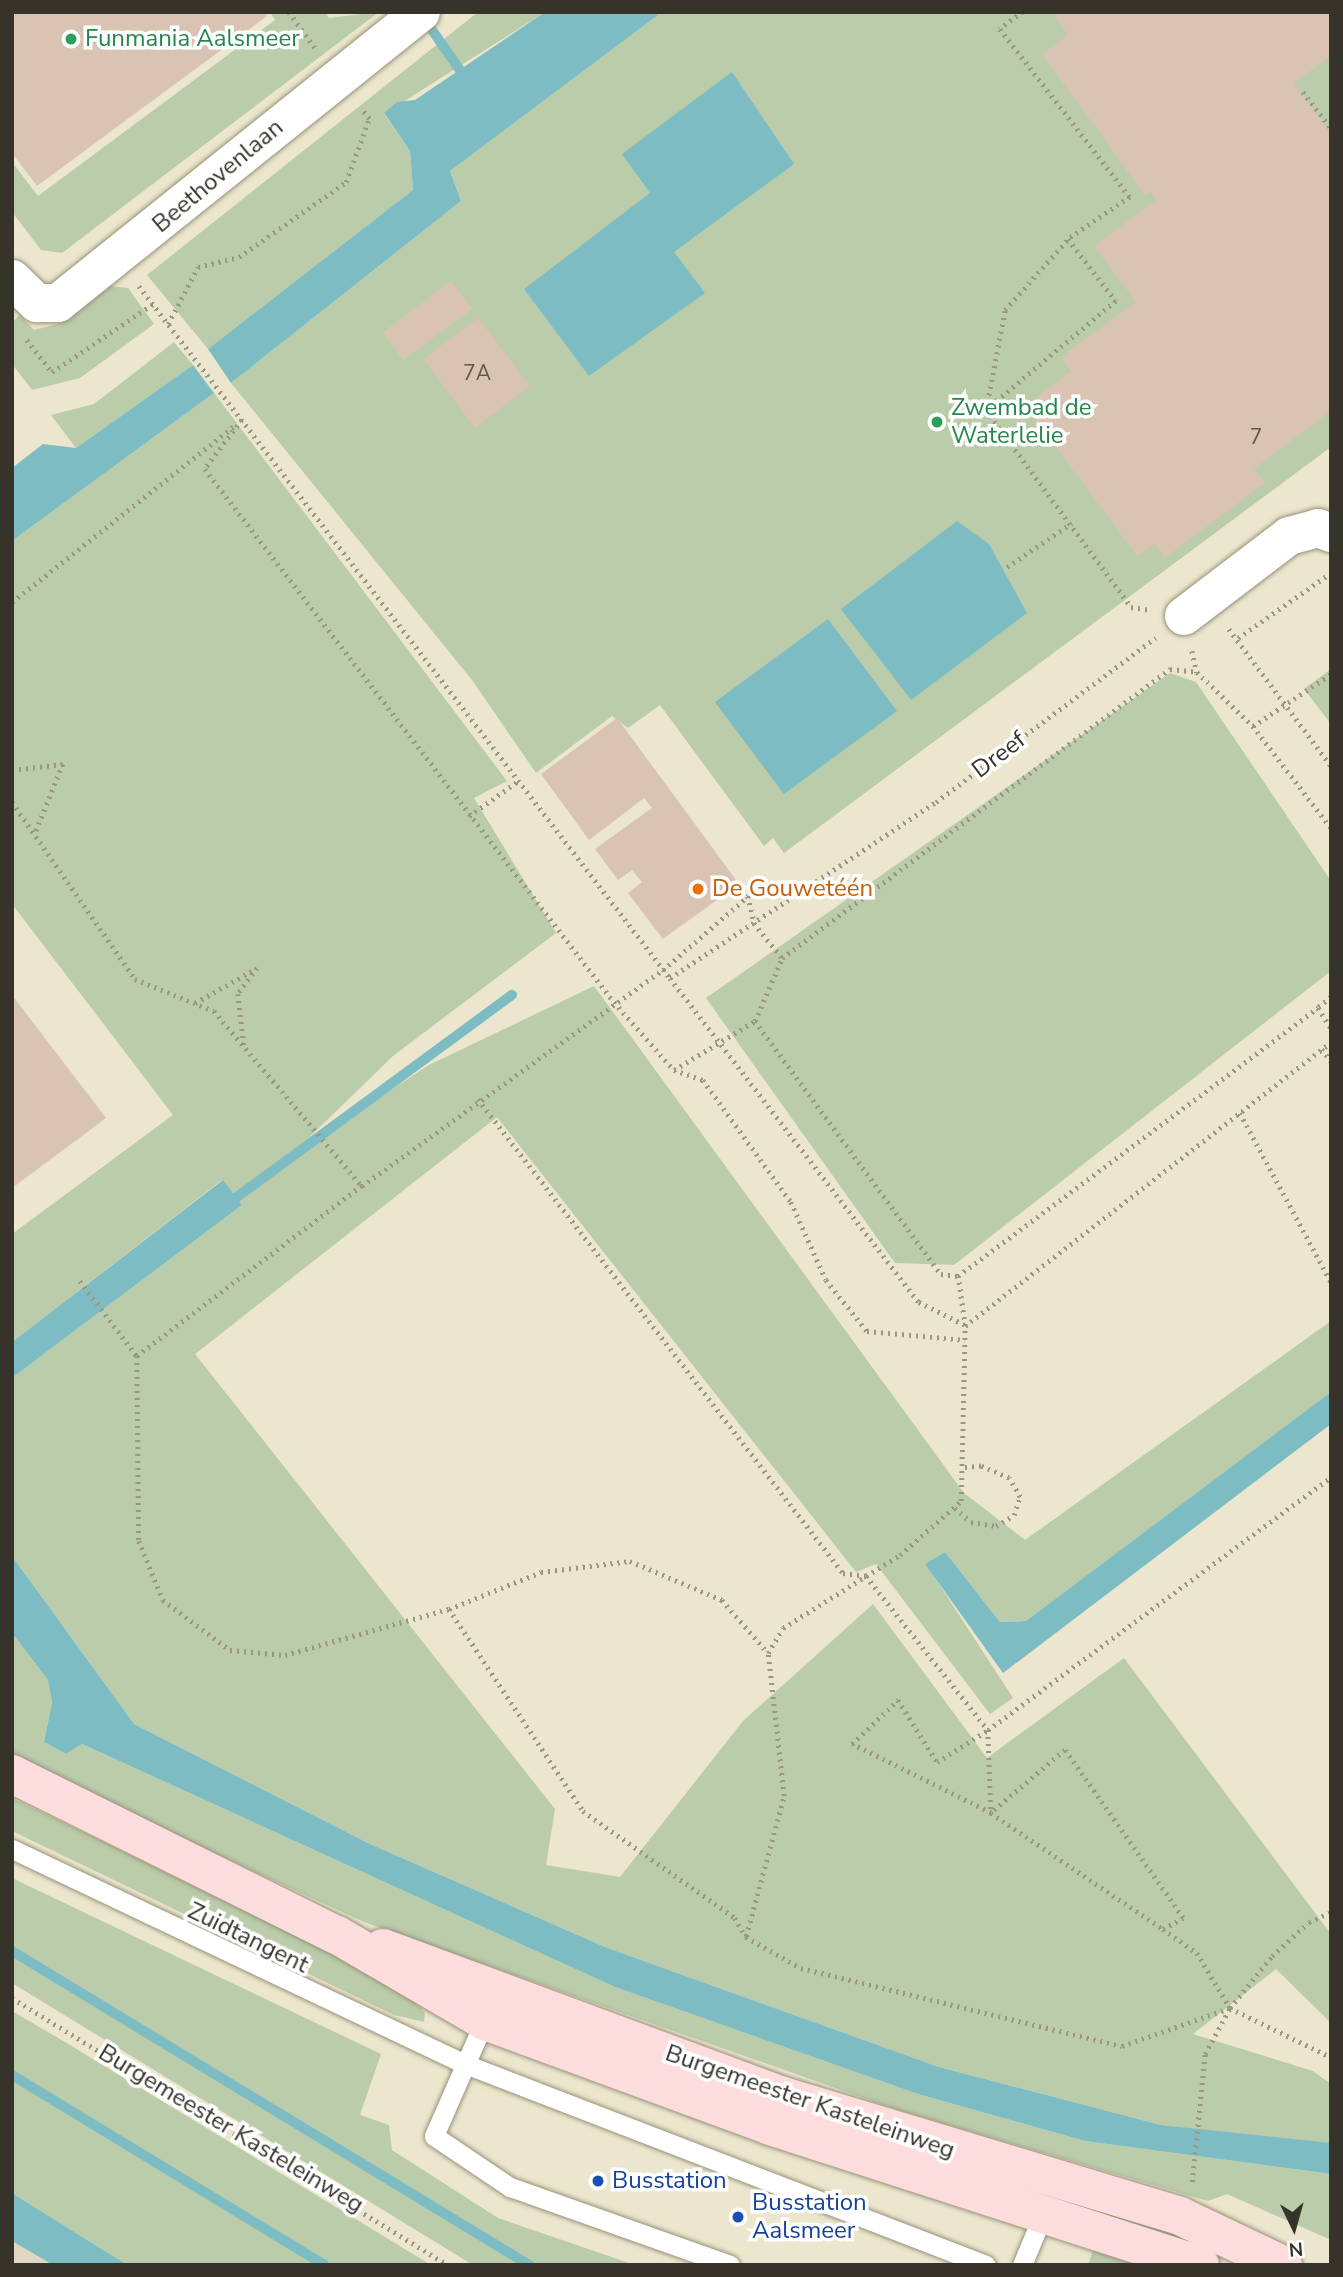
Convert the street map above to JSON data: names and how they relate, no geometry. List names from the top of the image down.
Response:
{
  "streets": {
    "main road": ["Burgemeester Kasteleinweg"],
    "street": ["Beethovenlaan"],
    "lane": ["Zuidtangent"],
    "path": ["Dreef"]
  },
  "places": [
    "Funmania Aalsmeer",
    "Zwembad de Waterlelie",
    "De Gouwetéén",
    "Busstation",
    "Busstation Aalsmeer"
  ],
  "house_numbers": ["7A", "7"],
  "north": "bottom"
}
